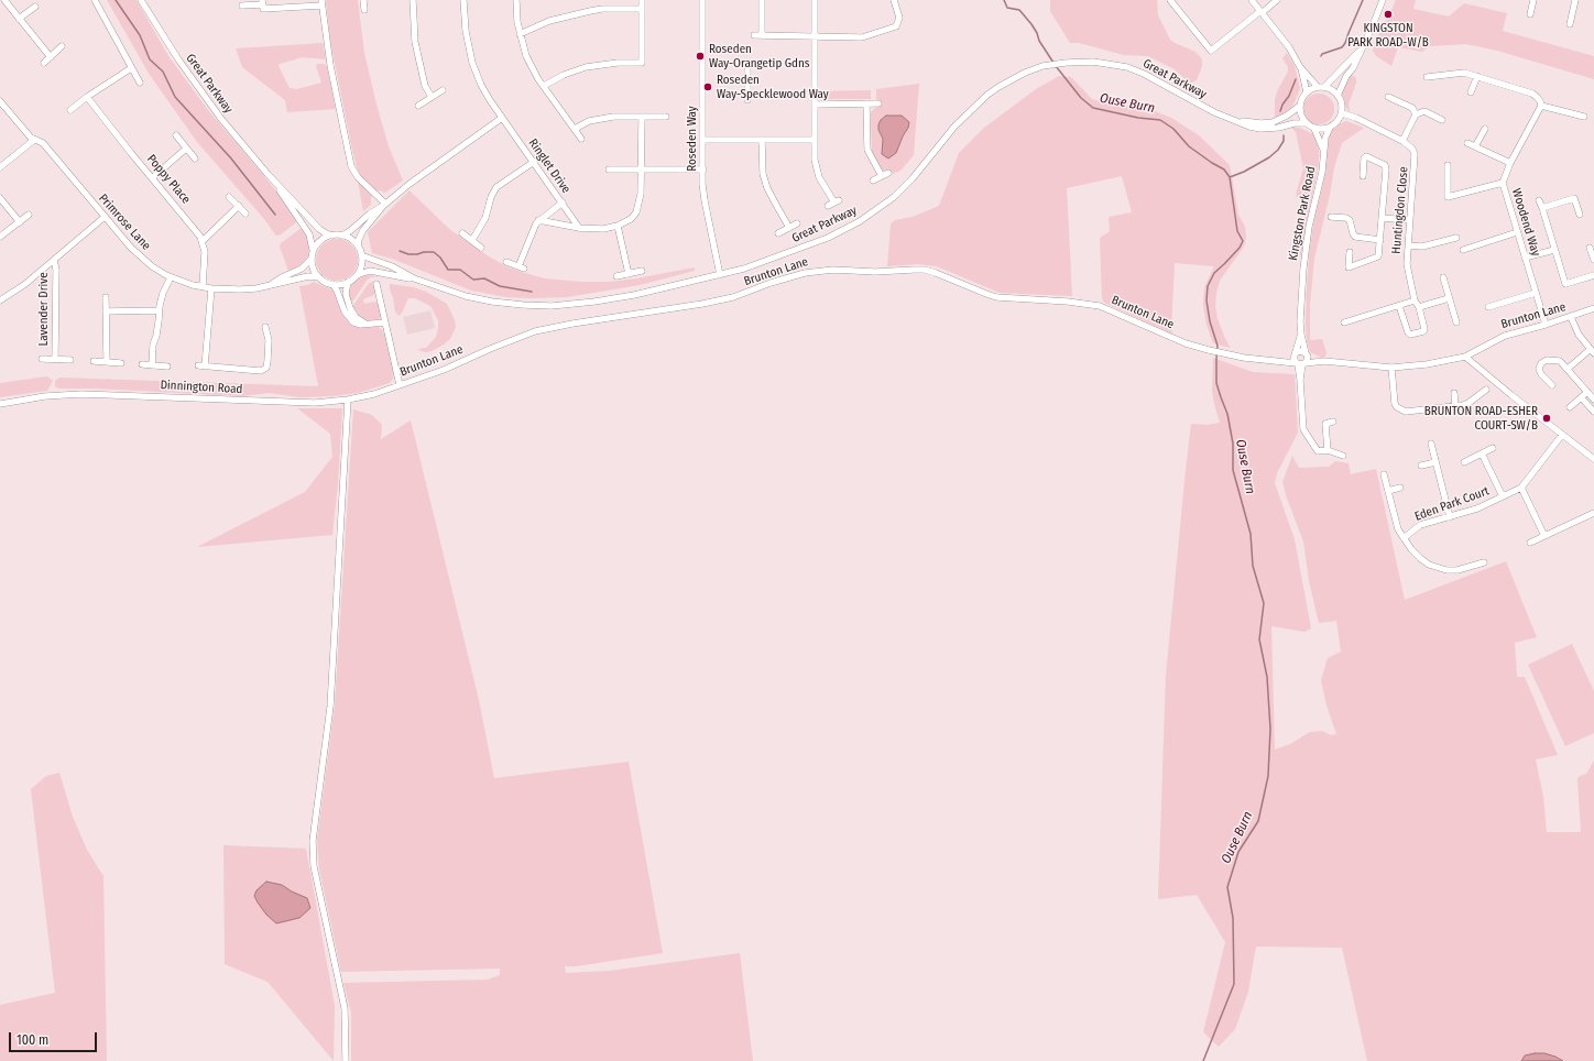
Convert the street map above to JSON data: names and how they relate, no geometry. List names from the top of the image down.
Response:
{
  "streets": {
    "street": [
      "Great Parkway",
      "Roseden Way",
      "Ringlet Drive",
      "Poppy Place",
      "Huntingdon Close",
      "Kingston Park Road",
      "Primrose Lane",
      "Woodend Way",
      "Brunton Lane",
      "Lavender Drive",
      "Dinnington Road",
      "Eden Park Court"
    ]
  },
  "crossings": [
    ["Great Parkway", "Roseden Way"],
    ["Great Parkway", "Huntingdon Close"],
    ["Great Parkway", "Kingston Park Road"],
    ["Great Parkway", "Primrose Lane"],
    ["Huntingdon Close", "Kingston Park Road"],
    ["Kingston Park Road", "Brunton Lane"],
    ["Primrose Lane", "Lavender Drive"],
    ["Woodend Way", "Brunton Lane"],
    ["Brunton Lane", "Dinnington Road"]
  ],
  "water": ["Ouse Burn"],
  "places": [
    "KINGSTON PARK ROAD-W/B",
    "Roseden Way-Orangetip Gdns",
    "Roseden Way-Specklewood Way",
    "BRUNTON ROAD-ESHER COURT-SW/B"
  ],
  "scale_bar": "100 m"
}
